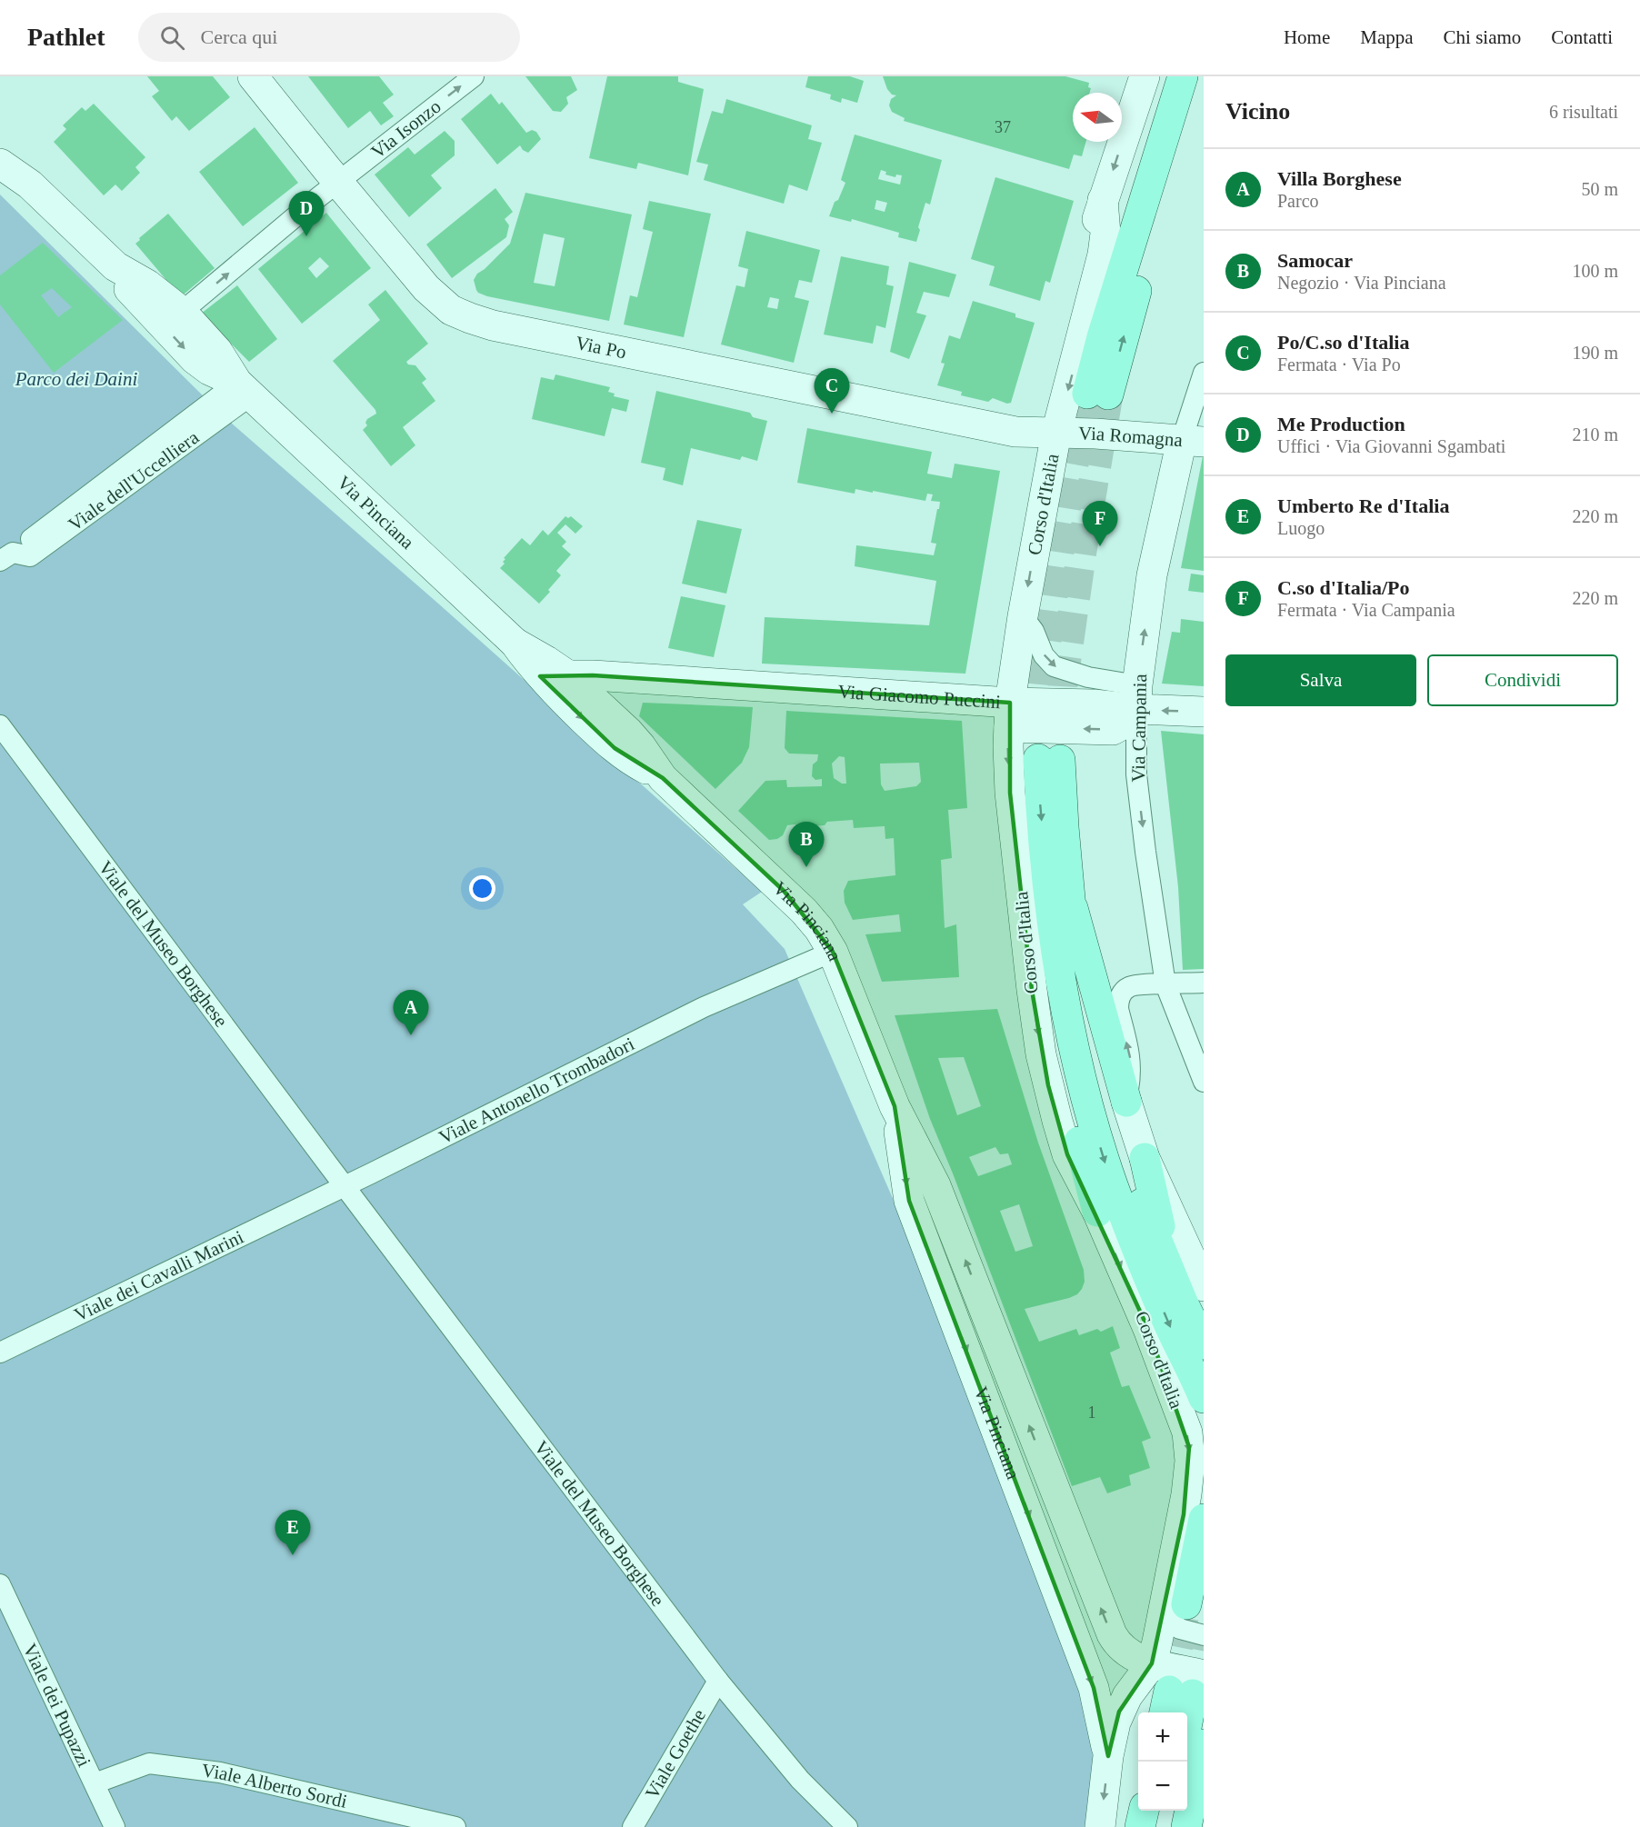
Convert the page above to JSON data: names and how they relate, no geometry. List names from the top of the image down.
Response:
{
  "streets": {
    "main road": ["Corso d'Italia"],
    "street": [
      "Via Isonzo",
      "Via Po",
      "Via Romagna",
      "Viale dell'Uccelliera",
      "Via Pinciana",
      "Via Giacomo Puccini",
      "Via Campania",
      "Viale del Museo Borghese",
      "Viale Antonello Trombadori",
      "Viale dei Cavalli Marini",
      "Viale dei Pupazzi",
      "Viale Goethe",
      "Viale Alberto Sordi"
    ]
  },
  "crossings": [
    ["Via Isonzo", "Via Po"],
    ["Via Isonzo", "Via Pinciana"],
    ["Via Po", "Via Romagna"],
    ["Via Po", "Corso d'Italia"],
    ["Via Romagna", "Corso d'Italia"],
    ["Via Romagna", "Via Campania"],
    ["Viale dell'Uccelliera", "Via Pinciana"],
    ["Corso d'Italia", "Via Pinciana"],
    ["Corso d'Italia", "Via Giacomo Puccini"],
    ["Via Pinciana", "Via Giacomo Puccini"],
    ["Via Pinciana", "Viale Antonello Trombadori"],
    ["Via Giacomo Puccini", "Via Campania"],
    ["Viale del Museo Borghese", "Viale Antonello Trombadori"],
    ["Viale del Museo Borghese", "Viale dei Cavalli Marini"],
    ["Viale del Museo Borghese", "Viale Goethe"],
    ["Viale Antonello Trombadori", "Viale dei Cavalli Marini"],
    ["Viale dei Pupazzi", "Viale Alberto Sordi"]
  ],
  "one_way": ["Via Isonzo", "Corso d'Italia"],
  "parks": ["Parco dei Daini"],
  "house_numbers": ["37", "1"],
  "north": "left",
  "page": {
    "header": "Pathlet",
    "search": "Cerca qui",
    "nav": [
      "Home",
      "Mappa",
      "Chi siamo",
      "Contatti"
    ],
    "heading": ["Vicino", "6 risultati"],
    "list": [
      {
        "mark": "A",
        "name": "Villa Borghese",
        "note": "Parco",
        "value": "50 m"
      },
      {
        "mark": "B",
        "name": "Samocar",
        "note": "Negozio · Via Pinciana",
        "value": "100 m"
      },
      {
        "mark": "C",
        "name": "Po/C.so d'Italia",
        "note": "Fermata · Via Po",
        "value": "190 m"
      },
      {
        "mark": "D",
        "name": "Me Production",
        "note": "Uffici · Via Giovanni Sgambati",
        "value": "210 m"
      },
      {
        "mark": "E",
        "name": "Umberto Re d'Italia",
        "note": "Luogo",
        "value": "220 m"
      },
      {
        "mark": "F",
        "name": "C.so d'Italia/Po",
        "note": "Fermata · Via Campania",
        "value": "220 m"
      }
    ],
    "pins": [
      "D",
      "C",
      "F",
      "B",
      "A",
      "E"
    ],
    "buttons": ["Salva", "Condividi"],
    "map_buttons": ["+", "−"]
  }
}
